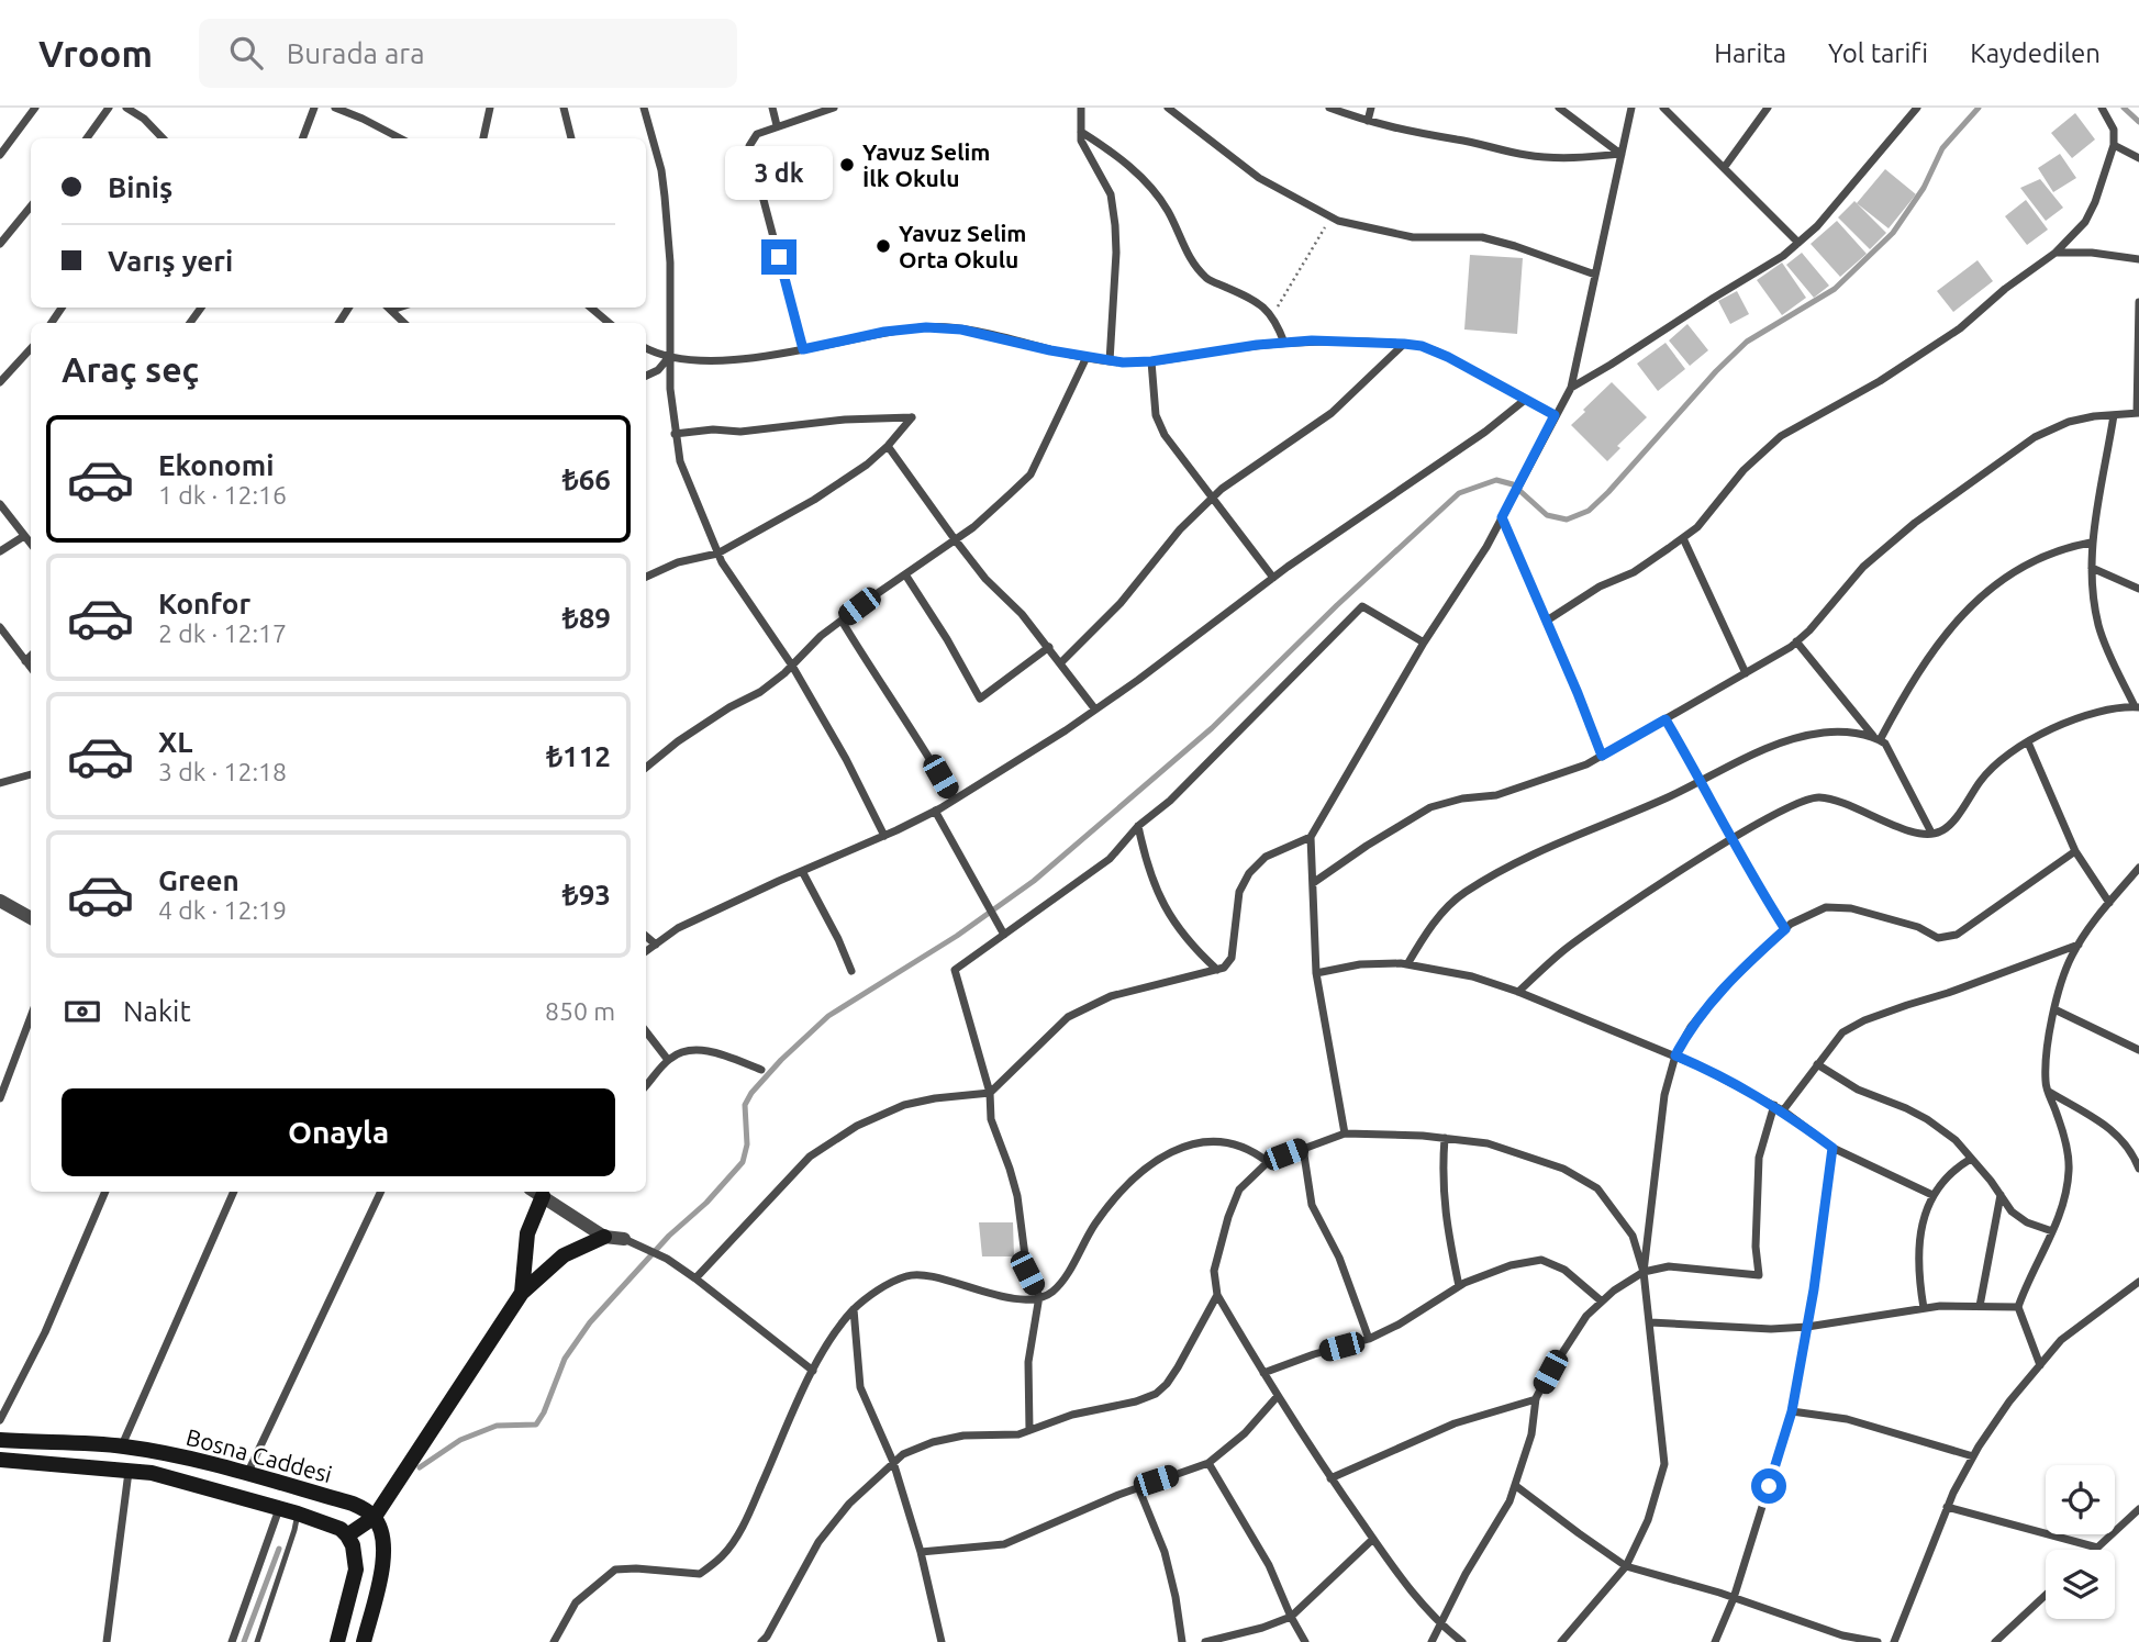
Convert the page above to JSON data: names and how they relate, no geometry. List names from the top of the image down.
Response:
{
  "streets": {
    "main road": ["Bosna Caddesi"]
  },
  "places": ["Yavuz Selim İlk Okulu", "Yavuz Selim Orta Okulu"],
  "page": {
    "header": "Vroom",
    "search": "Burada ara",
    "nav": ["Harita", "Yol tarifi", "Kaydedilen"],
    "banner": ["Biniş", "Varış yeri"],
    "bubble": "3 dk",
    "heading": "Araç seç",
    "list": [
      {
        "name": "Ekonomi",
        "note": "1 dk · 12:16",
        "value": "₺66"
      },
      {
        "name": "Konfor",
        "note": "2 dk · 12:17",
        "value": "₺89"
      },
      {
        "name": "XL",
        "note": "3 dk · 12:18",
        "value": "₺112"
      },
      {
        "name": "Green",
        "note": "4 dk · 12:19",
        "value": "₺93"
      }
    ],
    "pay": ["Nakit", "850 m"],
    "buttons": "Onayla"
  }
}
